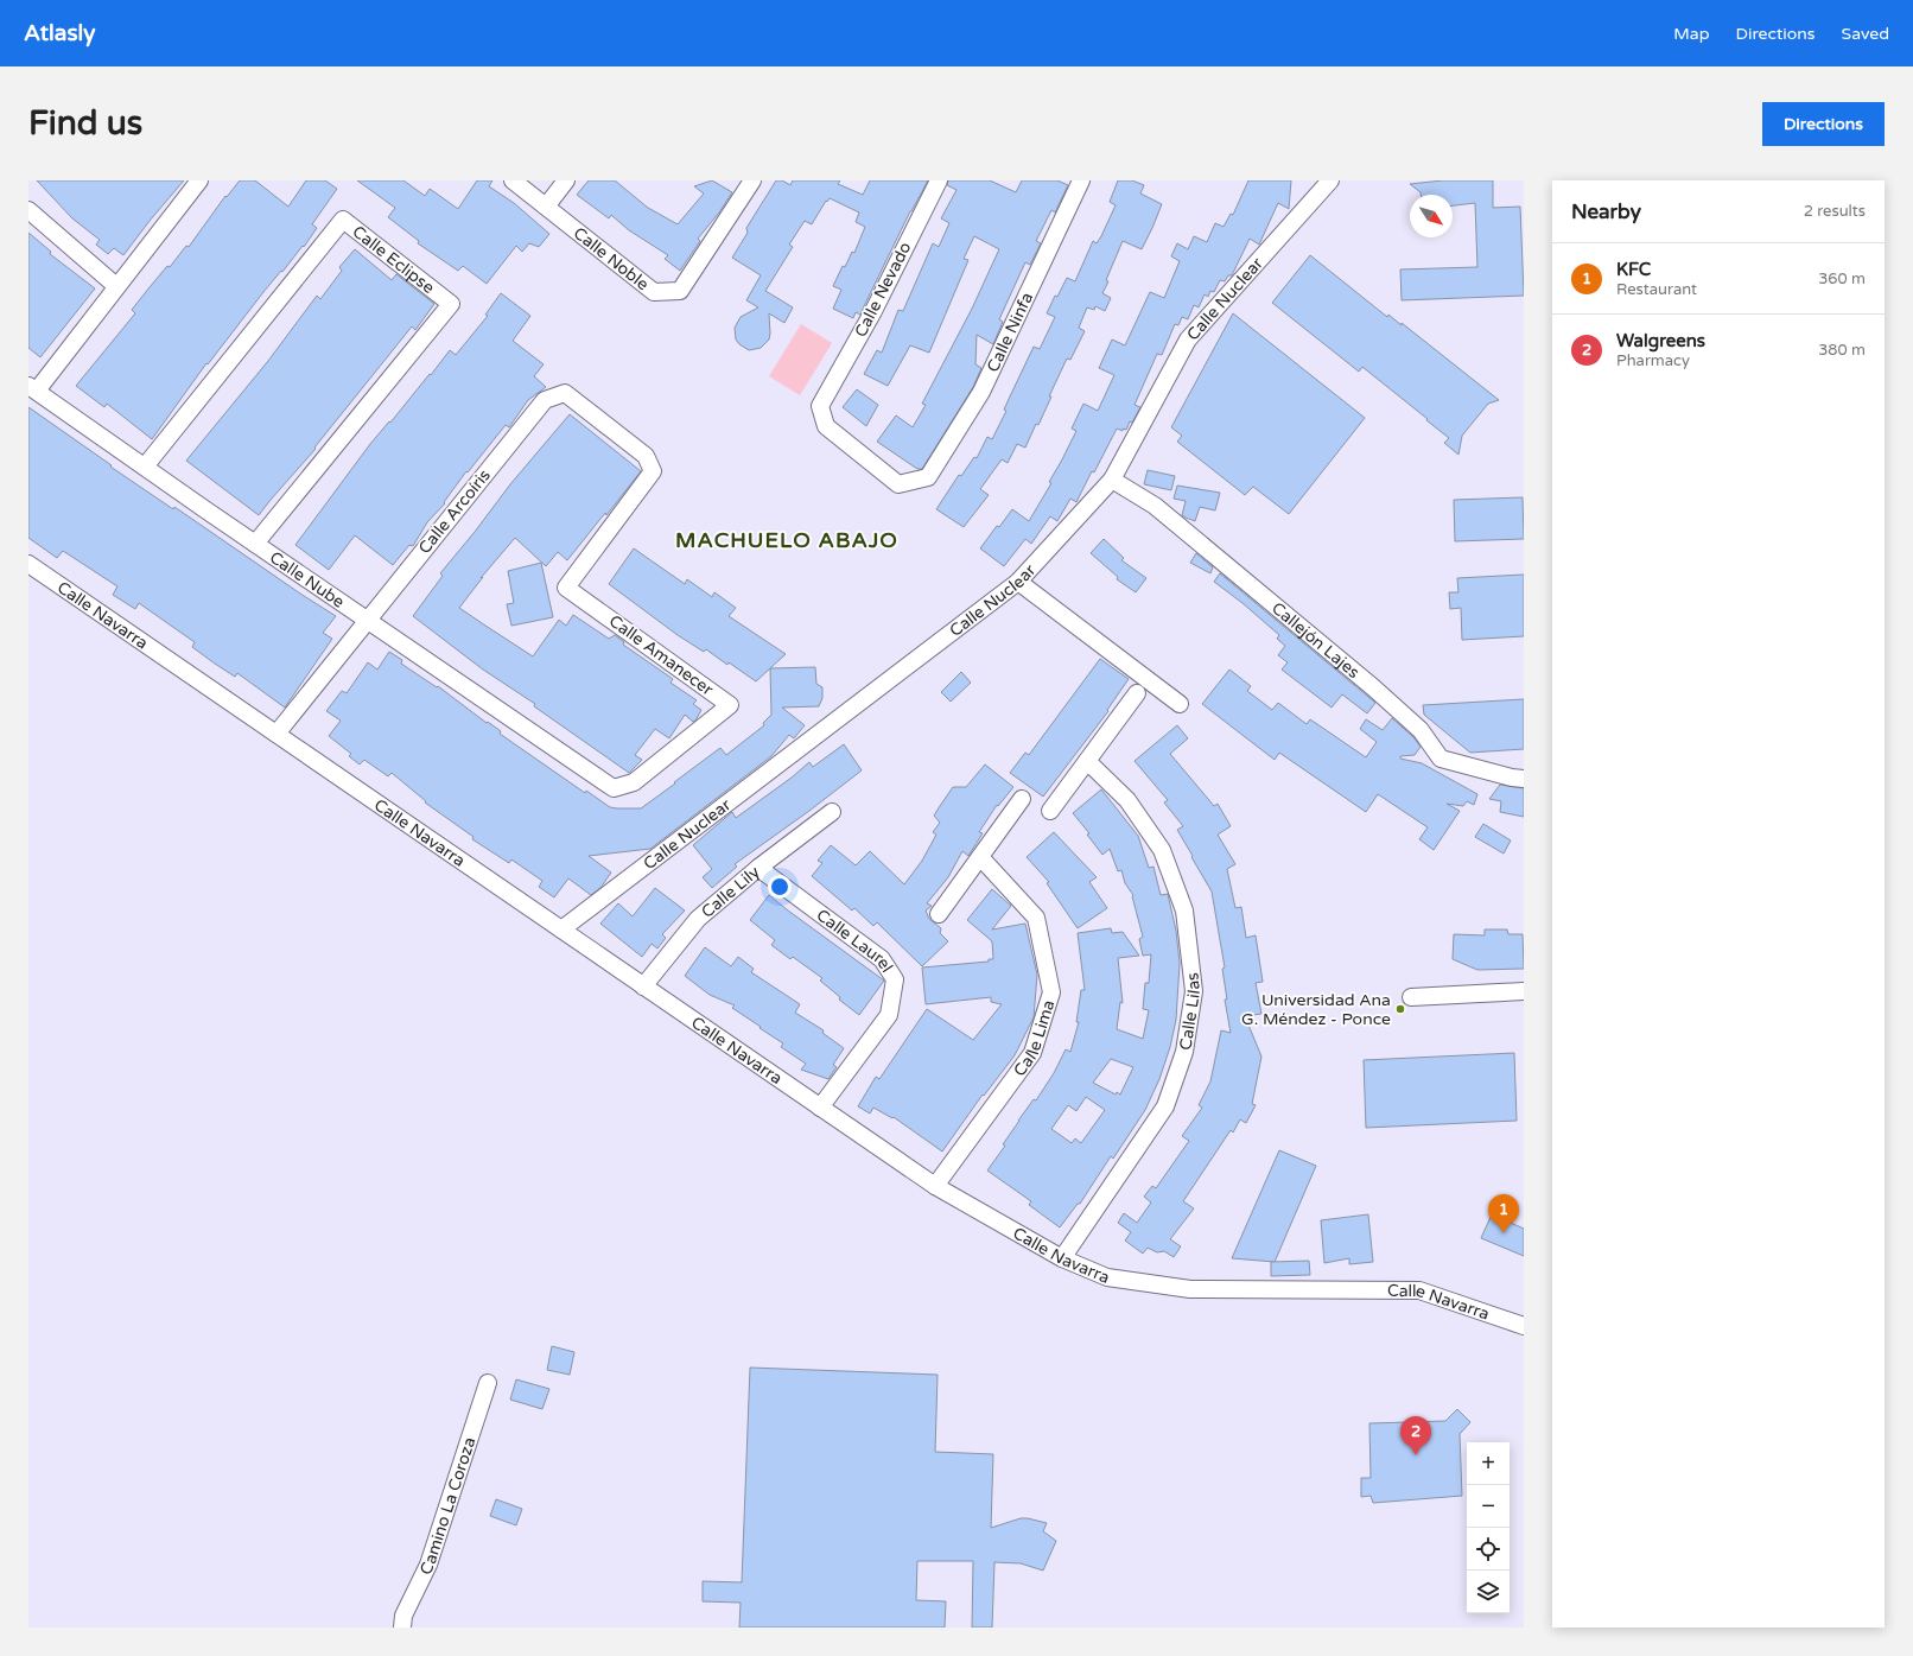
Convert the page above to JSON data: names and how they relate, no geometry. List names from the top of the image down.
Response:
{
  "streets": {
    "street": [
      "Calle Eclipse",
      "Calle Noble",
      "Calle Nevado",
      "Calle Nuclear",
      "Calle Ninfa",
      "Calle Arcoíris",
      "Calle Nube",
      "Calle Navarra",
      "Callejón Lajes",
      "Calle Amanecer",
      "Calle Lily",
      "Calle Laurel",
      "Calle Lilas",
      "Calle Lima",
      "Camino La Coroza"
    ]
  },
  "crossings": [
    ["Calle Eclipse", "Calle Nube"],
    ["Calle Nevado", "Calle Ninfa"],
    ["Calle Nuclear", "Calle Navarra"],
    ["Calle Nuclear", "Callejón Lajes"],
    ["Calle Arcoíris", "Calle Nube"],
    ["Calle Arcoíris", "Calle Navarra"],
    ["Calle Arcoíris", "Calle Amanecer"],
    ["Calle Nube", "Calle Amanecer"],
    ["Calle Navarra", "Calle Lily"],
    ["Calle Navarra", "Calle Laurel"],
    ["Calle Navarra", "Calle Lilas"],
    ["Calle Navarra", "Calle Lima"],
    ["Calle Lily", "Calle Laurel"]
  ],
  "districts": ["MACHUELO ABAJO"],
  "places": ["Universidad Ana G. Méndez - Ponce"],
  "north": "bottom right",
  "page": {
    "header": "Atlasly",
    "nav": ["Map", "Directions", "Saved"],
    "buttons": "Directions",
    "title": "Find us",
    "heading": ["Nearby", "2 results"],
    "list": [
      {
        "mark": "1",
        "name": "KFC",
        "note": "Restaurant",
        "value": "360 m"
      },
      {
        "mark": "2",
        "name": "Walgreens",
        "note": "Pharmacy",
        "value": "380 m"
      }
    ],
    "pins": ["1", "2"],
    "map_buttons": ["+", "−"]
  }
}
